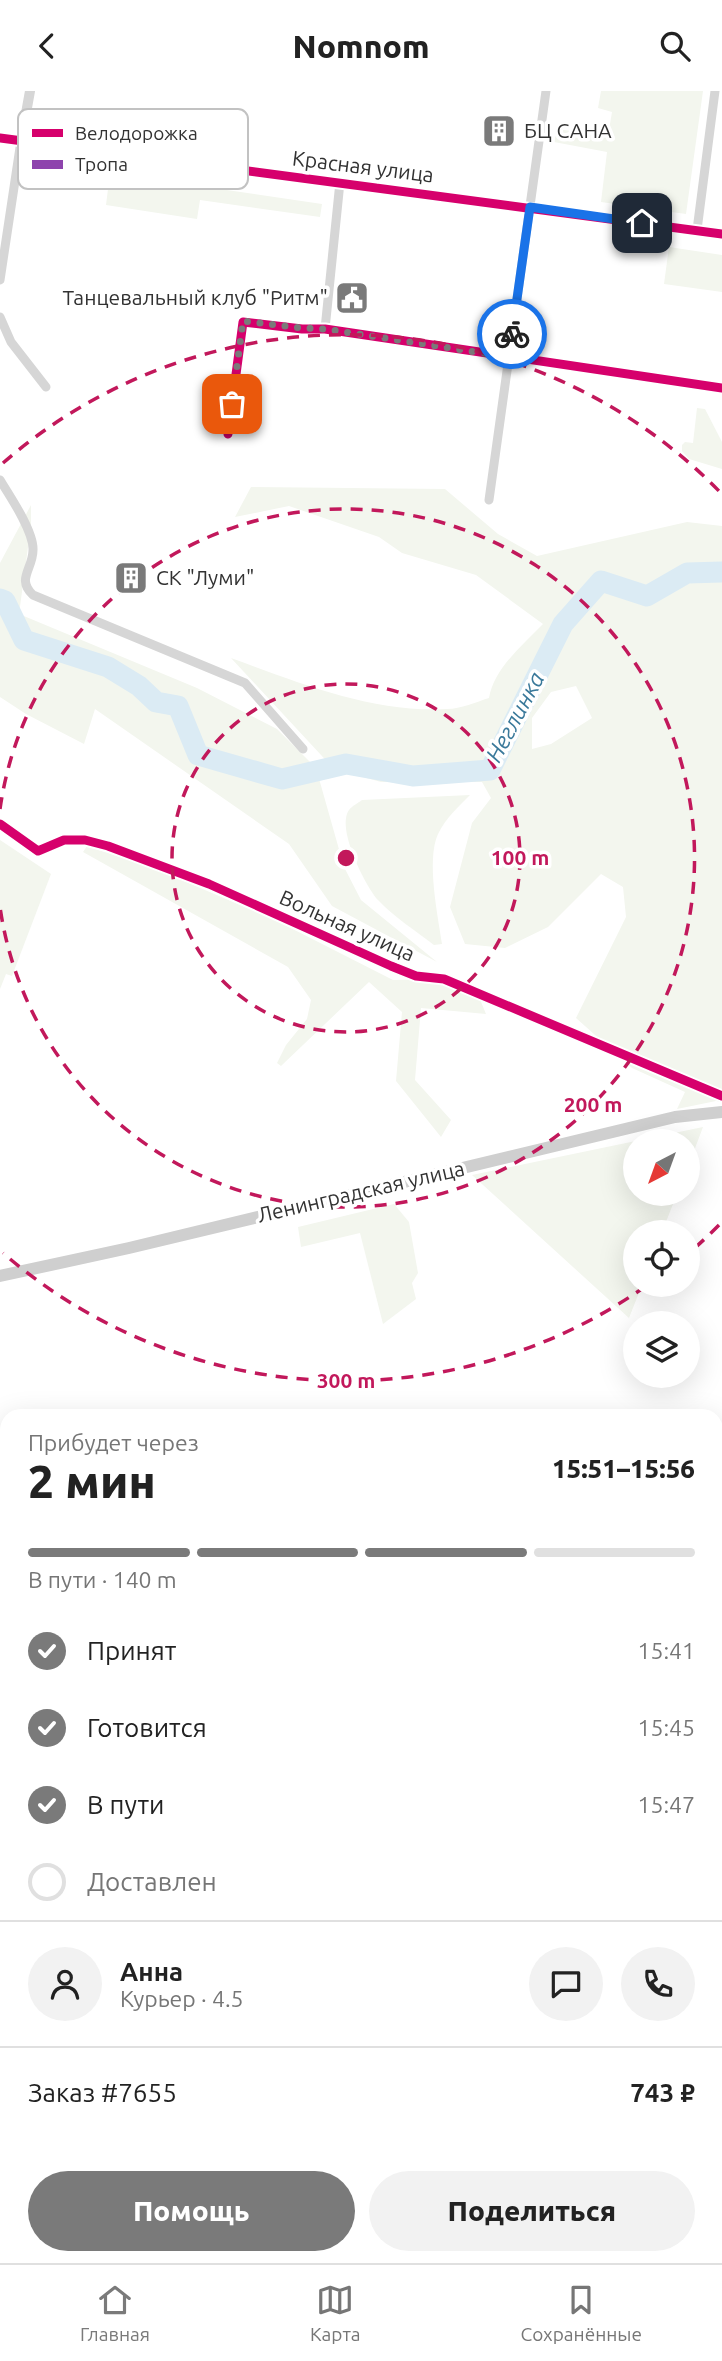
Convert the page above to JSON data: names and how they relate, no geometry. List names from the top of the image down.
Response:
{
  "streets": {
    "main road": ["Ленинградская улица"],
    "street": ["Красная улица", "Вольная улица"]
  },
  "water": ["Неглинка"],
  "places": {
    "building": ["БЦ САНА", "СК \"Луми\""],
    "public building": ["Танцевальный клуб \"Ритм\""]
  },
  "legend": ["Велодорожка", "Тропа"],
  "north": "bottom left",
  "page": {
    "header": "Nomnom",
    "heading": ["2 мин", "Прибудет через", "15:51–15:56"],
    "panel": [
      "Анна",
      "Курьер · 4.5",
      "Заказ #7655",
      "743 ₽"
    ],
    "bar": "В пути · 140 m",
    "list": [
      ["Принят", "15:41"],
      ["Готовится", "15:45"],
      ["В пути", "15:47"],
      "Доставлен"
    ],
    "buttons": ["Помощь", "Поделиться"],
    "tabs": ["Главная", "Карта", "Сохранённые"]
  },
  "rings": ["100 m", "200 m", "300 m"]
}
